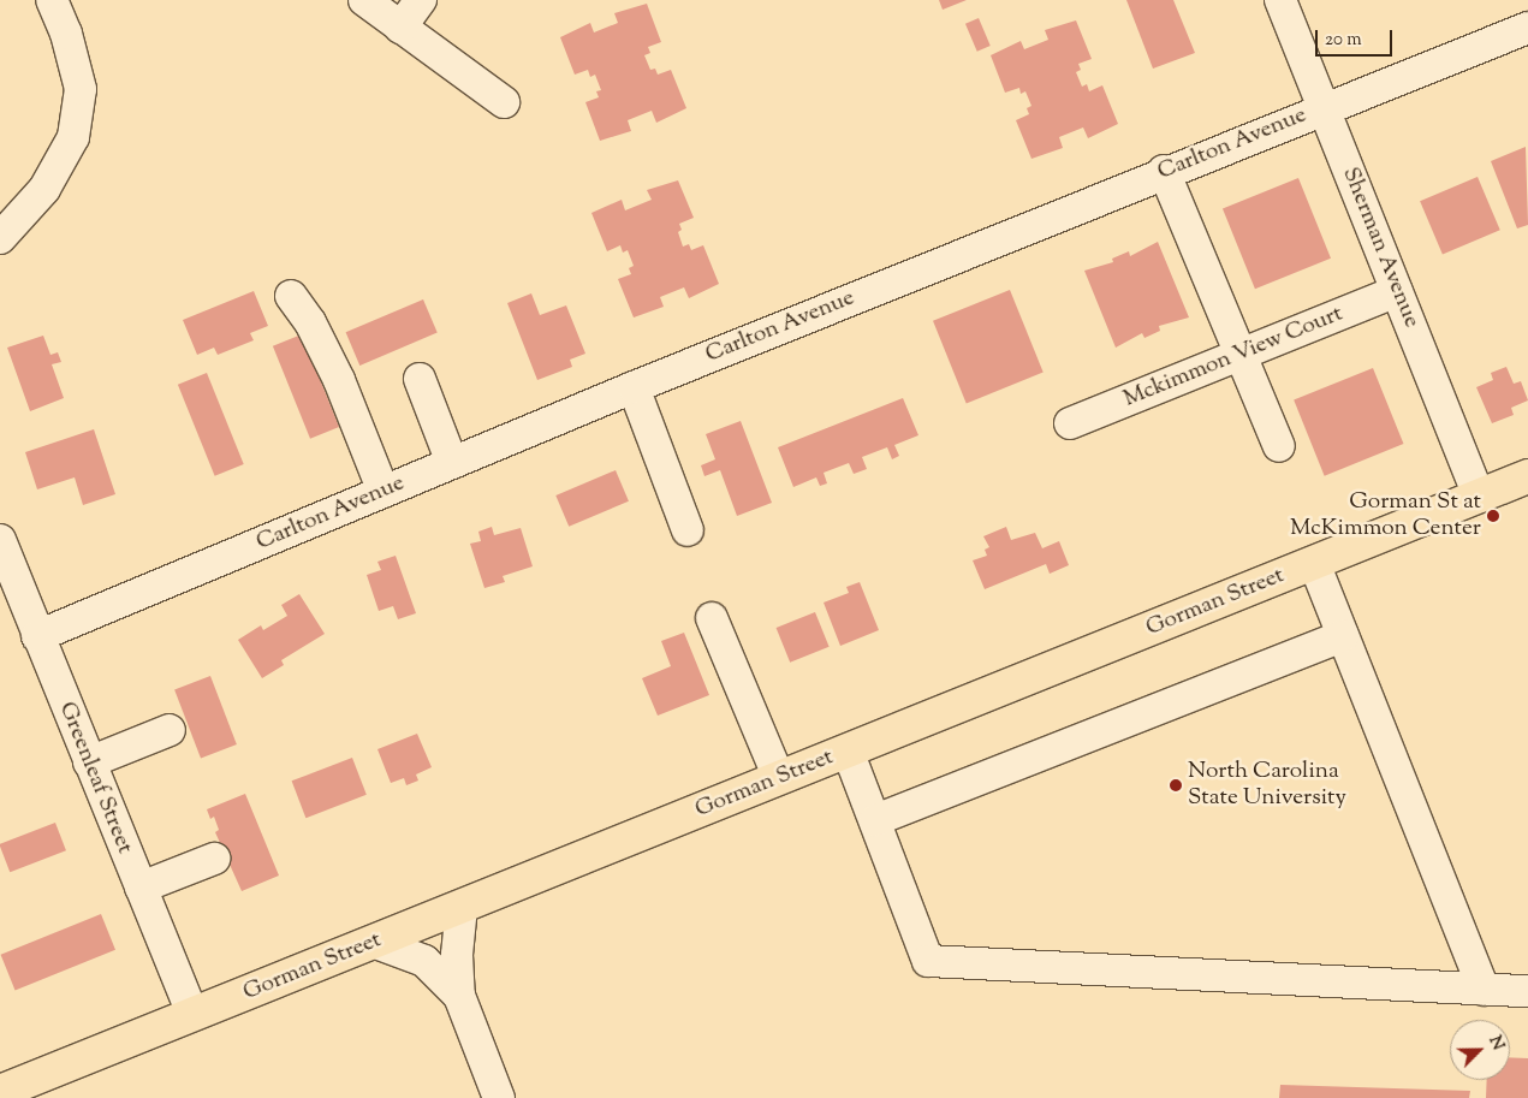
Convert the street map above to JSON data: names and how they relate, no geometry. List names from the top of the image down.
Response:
{
  "streets": {
    "main road": ["Gorman Street"],
    "street": [
      "Carlton Avenue",
      "Sherman Avenue",
      "Mckimmon View Court",
      "Greenleaf Street"
    ]
  },
  "crossings": [
    ["Carlton Avenue", "Sherman Avenue"],
    ["Carlton Avenue", "Greenleaf Street"],
    ["Sherman Avenue", "Mckimmon View Court"],
    ["Sherman Avenue", "Gorman Street"],
    ["Gorman Street", "Greenleaf Street"]
  ],
  "places": ["Gorman St at McKimmon Center", "North Carolina State University"],
  "scale_bar": "20 m",
  "north": "top right"
}
